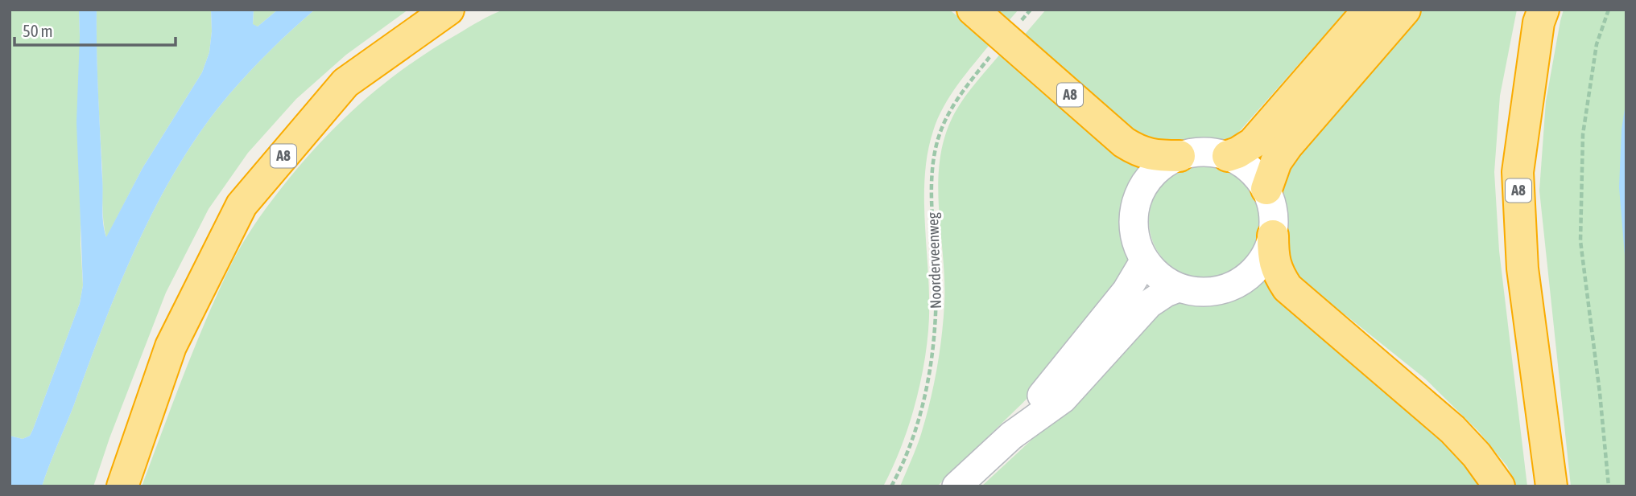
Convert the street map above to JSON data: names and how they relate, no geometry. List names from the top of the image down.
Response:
{
  "streets": {
    "highway": ["A8"],
    "path": ["Noorderveenweg"]
  },
  "scale_bar": "50 m"
}
